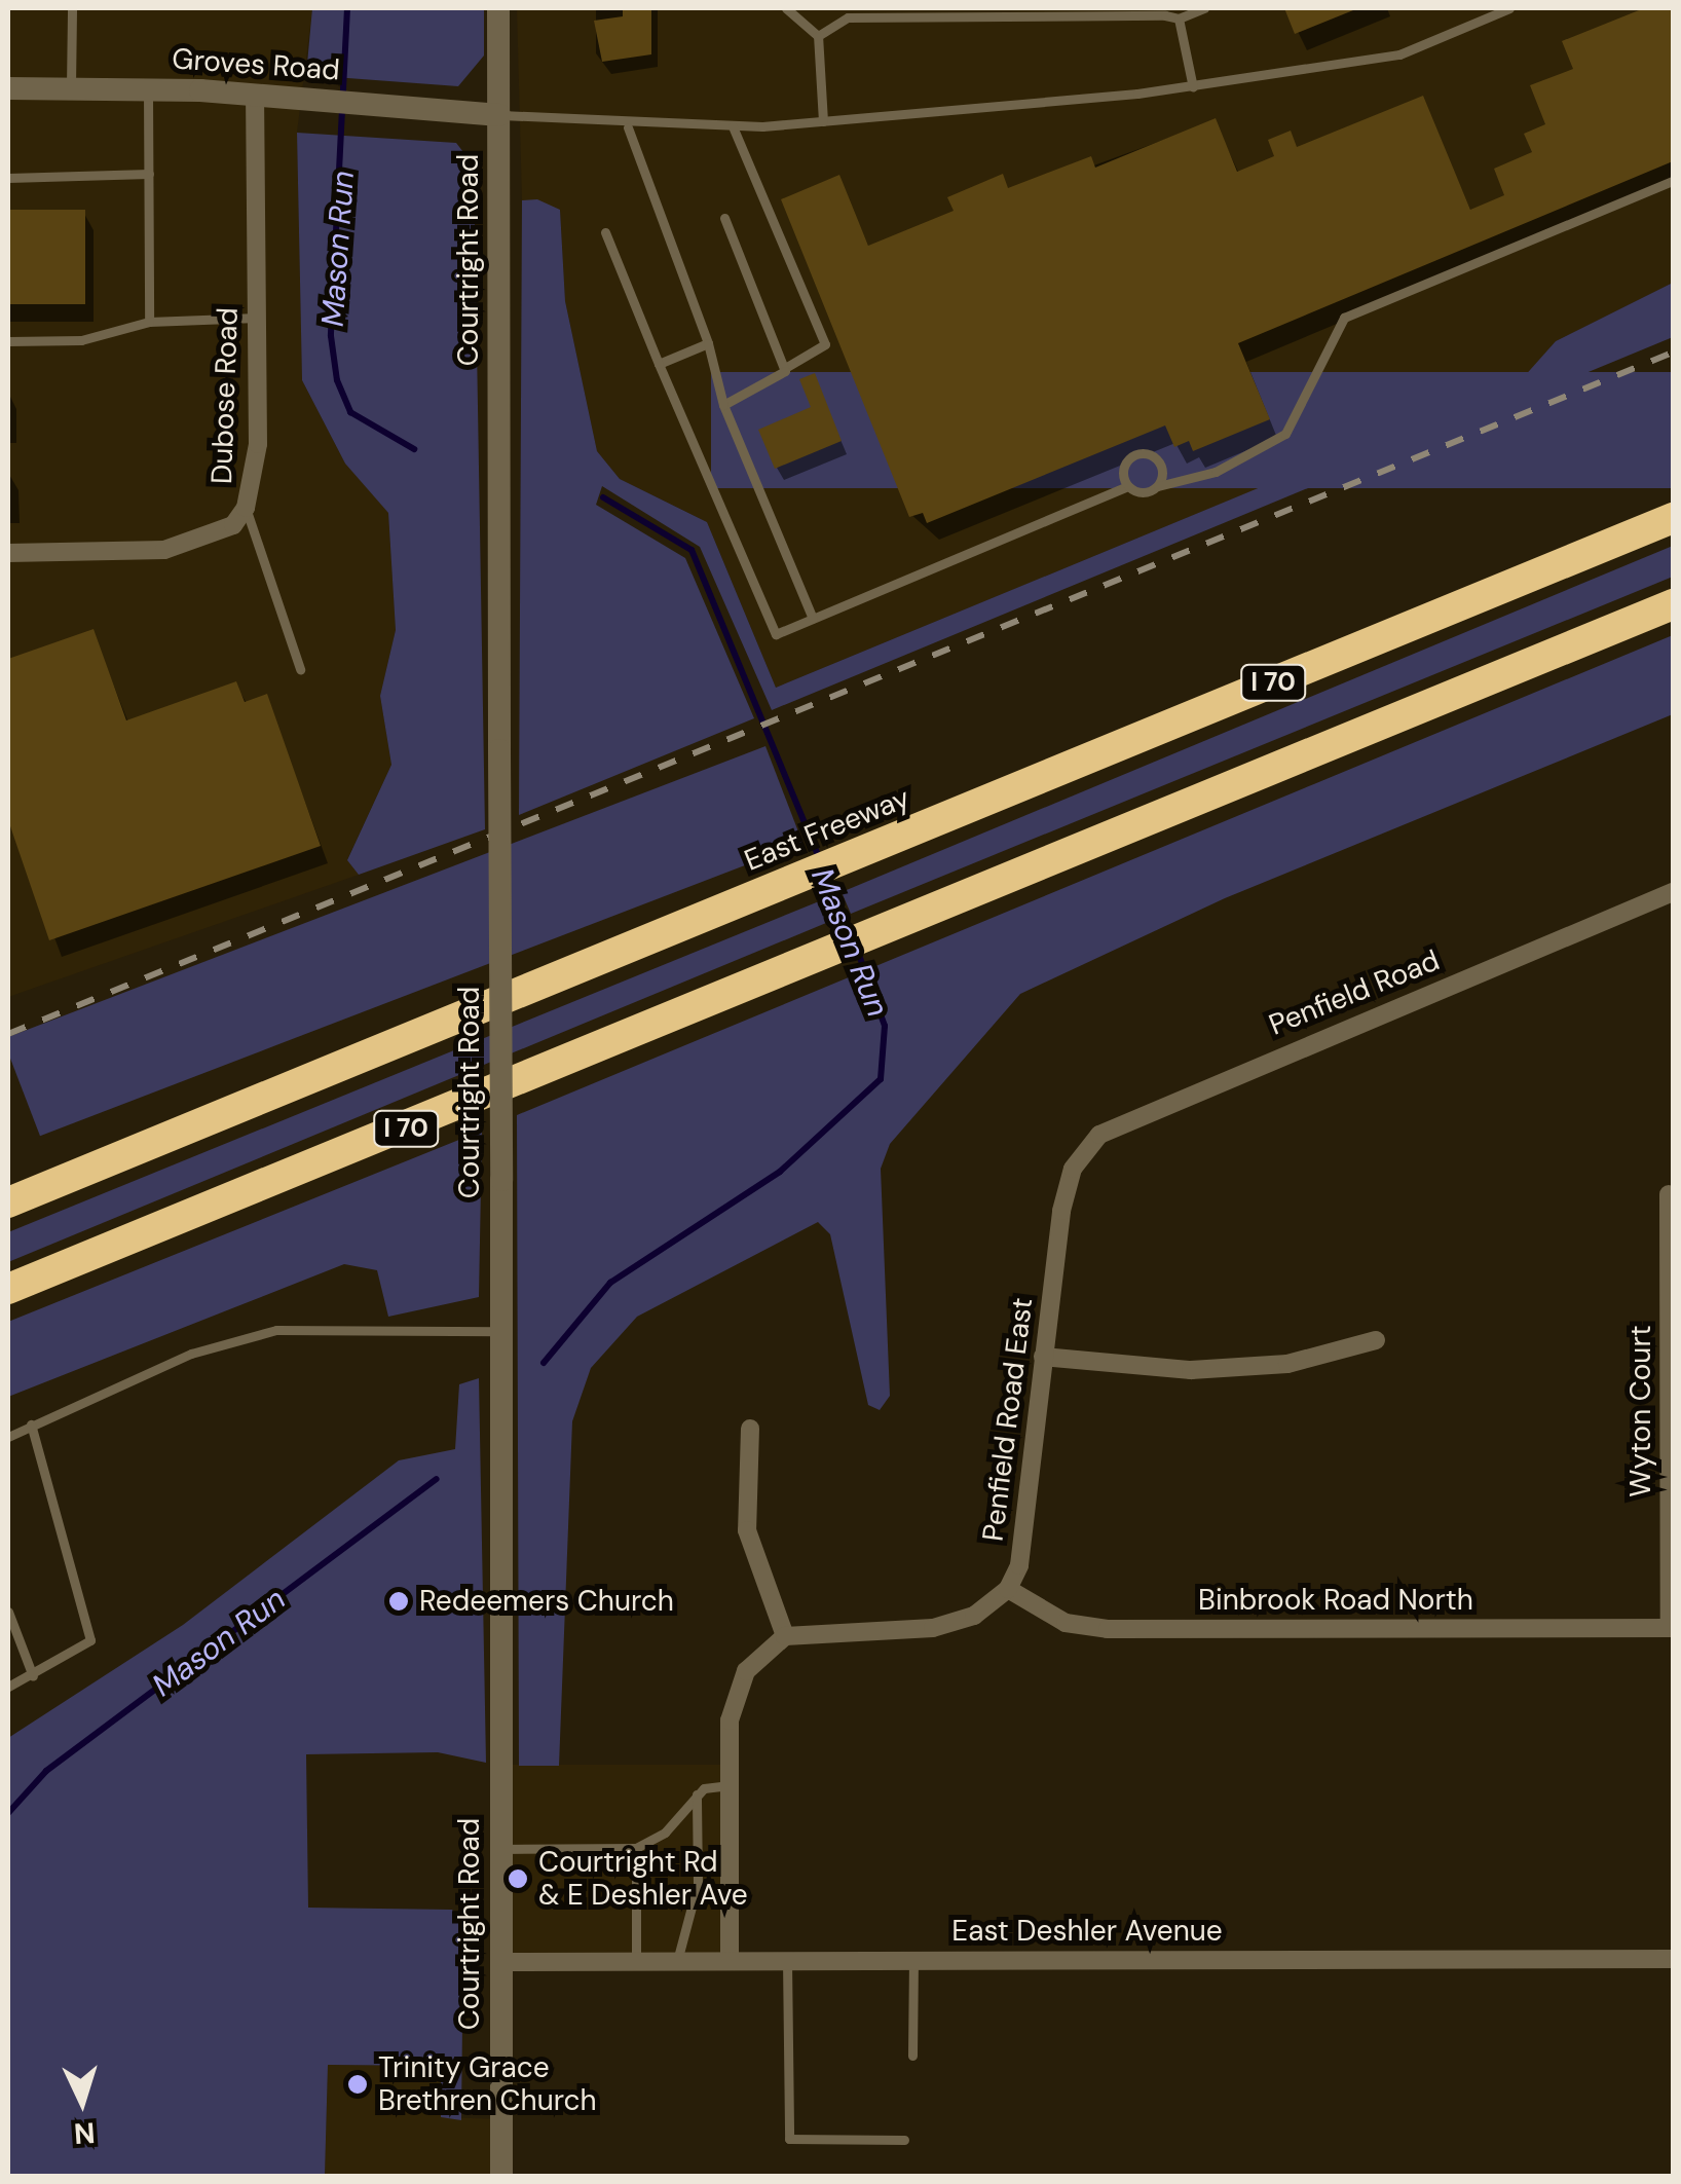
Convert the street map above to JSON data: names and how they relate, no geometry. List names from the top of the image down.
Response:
{
  "streets": {
    "highway": ["I 70", "East Freeway"],
    "street": [
      "Groves Road",
      "Courtright Road",
      "Dubose Road",
      "Penfield Road",
      "Wyton Court",
      "Penfield Road East",
      "Binbrook Road North",
      "East Deshler Avenue"
    ]
  },
  "crossings": [
    ["Groves Road", "Courtright Road"],
    ["Groves Road", "Dubose Road"],
    ["Courtright Road", "East Deshler Avenue"],
    ["Penfield Road", "Penfield Road East"],
    ["Wyton Court", "Binbrook Road North"],
    ["Penfield Road East", "Binbrook Road North"]
  ],
  "water": ["Mason Run"],
  "places": ["Redeemers Church", "Courtright Rd & E Deshler Ave", "Trinity Grace Brethren Church"],
  "north": "bottom"
}
